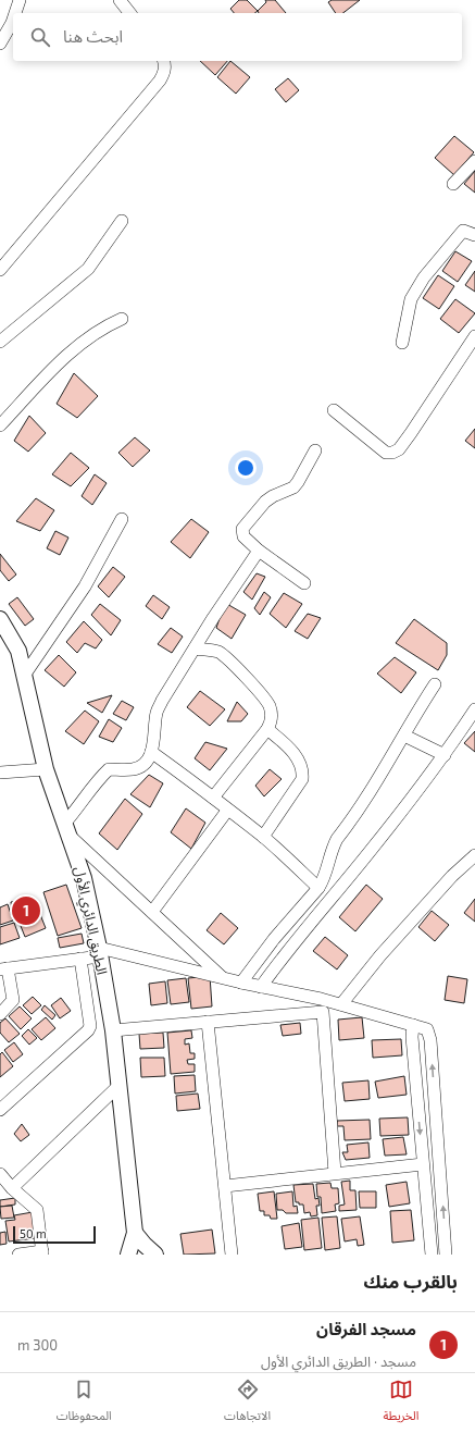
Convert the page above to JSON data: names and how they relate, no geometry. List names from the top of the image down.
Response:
{
  "streets": {
    "main road": ["الطريق الدائري الأول"]
  },
  "scale_bar": "50 m",
  "page": {
    "search": "ابحث هنا",
    "pins": "1",
    "scale": "50 m",
    "heading": "بالقرب منك",
    "list": [
      {
        "mark": "1",
        "name": "مسجد الفرقان",
        "note": "مسجد · الطريق الدائري الأول",
        "value": "300 m"
      }
    ],
    "nav": ["الخريطة", "الاتجاهات", "المحفوظات"]
  }
}
